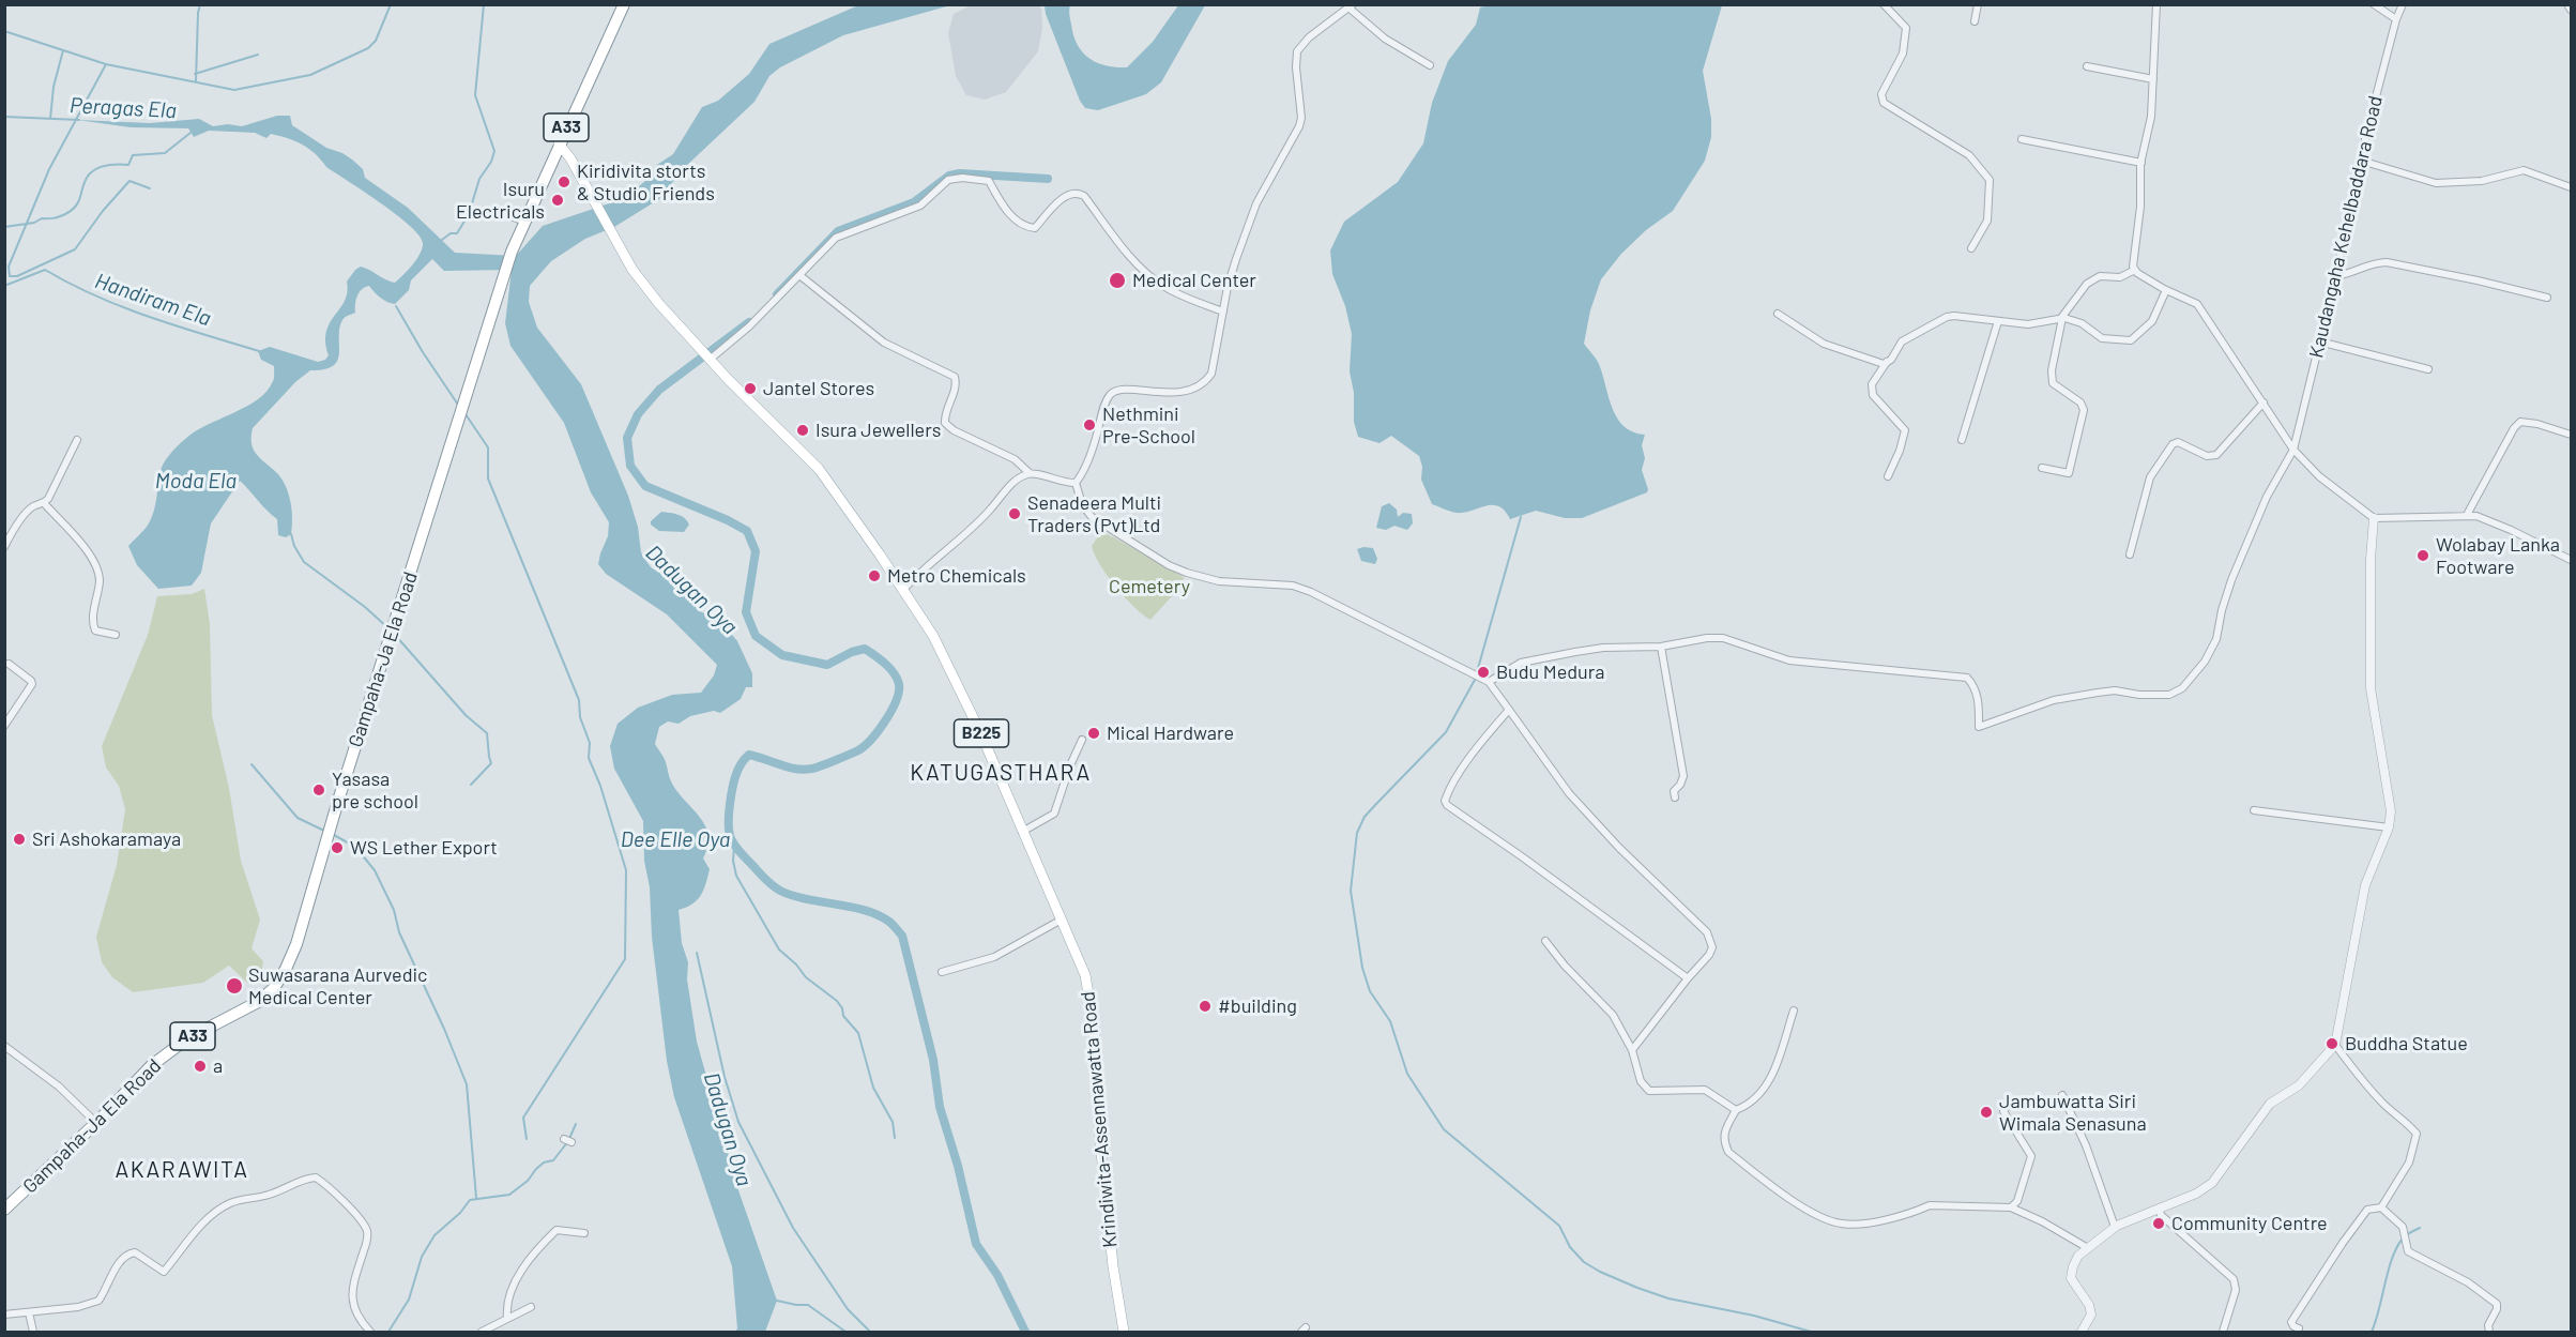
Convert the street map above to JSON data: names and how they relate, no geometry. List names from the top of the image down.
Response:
{
  "streets": {
    "highway": ["A33", "Gampaha-Ja Ela Road"],
    "main road": ["B225", "Krindiwita-Assennawatta Road"],
    "street": ["Kaudangaha Kehelbaddara Road"]
  },
  "crossings": [
    ["Gampaha-Ja Ela Road", "Krindiwita-Assennawatta Road"]
  ],
  "districts": ["KATUGASTHARA", "AKARAWITA"],
  "water": [
    "Peragas Ela",
    "Handiram Ela",
    "Moda Ela",
    "Dadugan Oya",
    "Dee Elle Oya"
  ],
  "parks": ["Cemetery"],
  "places": [
    "Kiridivita storts & Studio Friends",
    "Isuru Electricals",
    "Medical Center",
    "Jantel Stores",
    "Nethmini Pre-School",
    "Isura Jewellers",
    "Senadeera Multi Traders (Pvt)Ltd",
    "Wolabay Lanka Footware",
    "Metro Chemicals",
    "Budu Medura",
    "Mical Hardware",
    "Yasasa pre school",
    "Sri Ashokaramaya",
    "WS Lether Export",
    "Suwasarana Aurvedic Medical Center",
    "#building",
    "Buddha Statue",
    "a",
    "Jambuwatta Siri Wimala Senasuna",
    "Community Centre"
  ]
}
